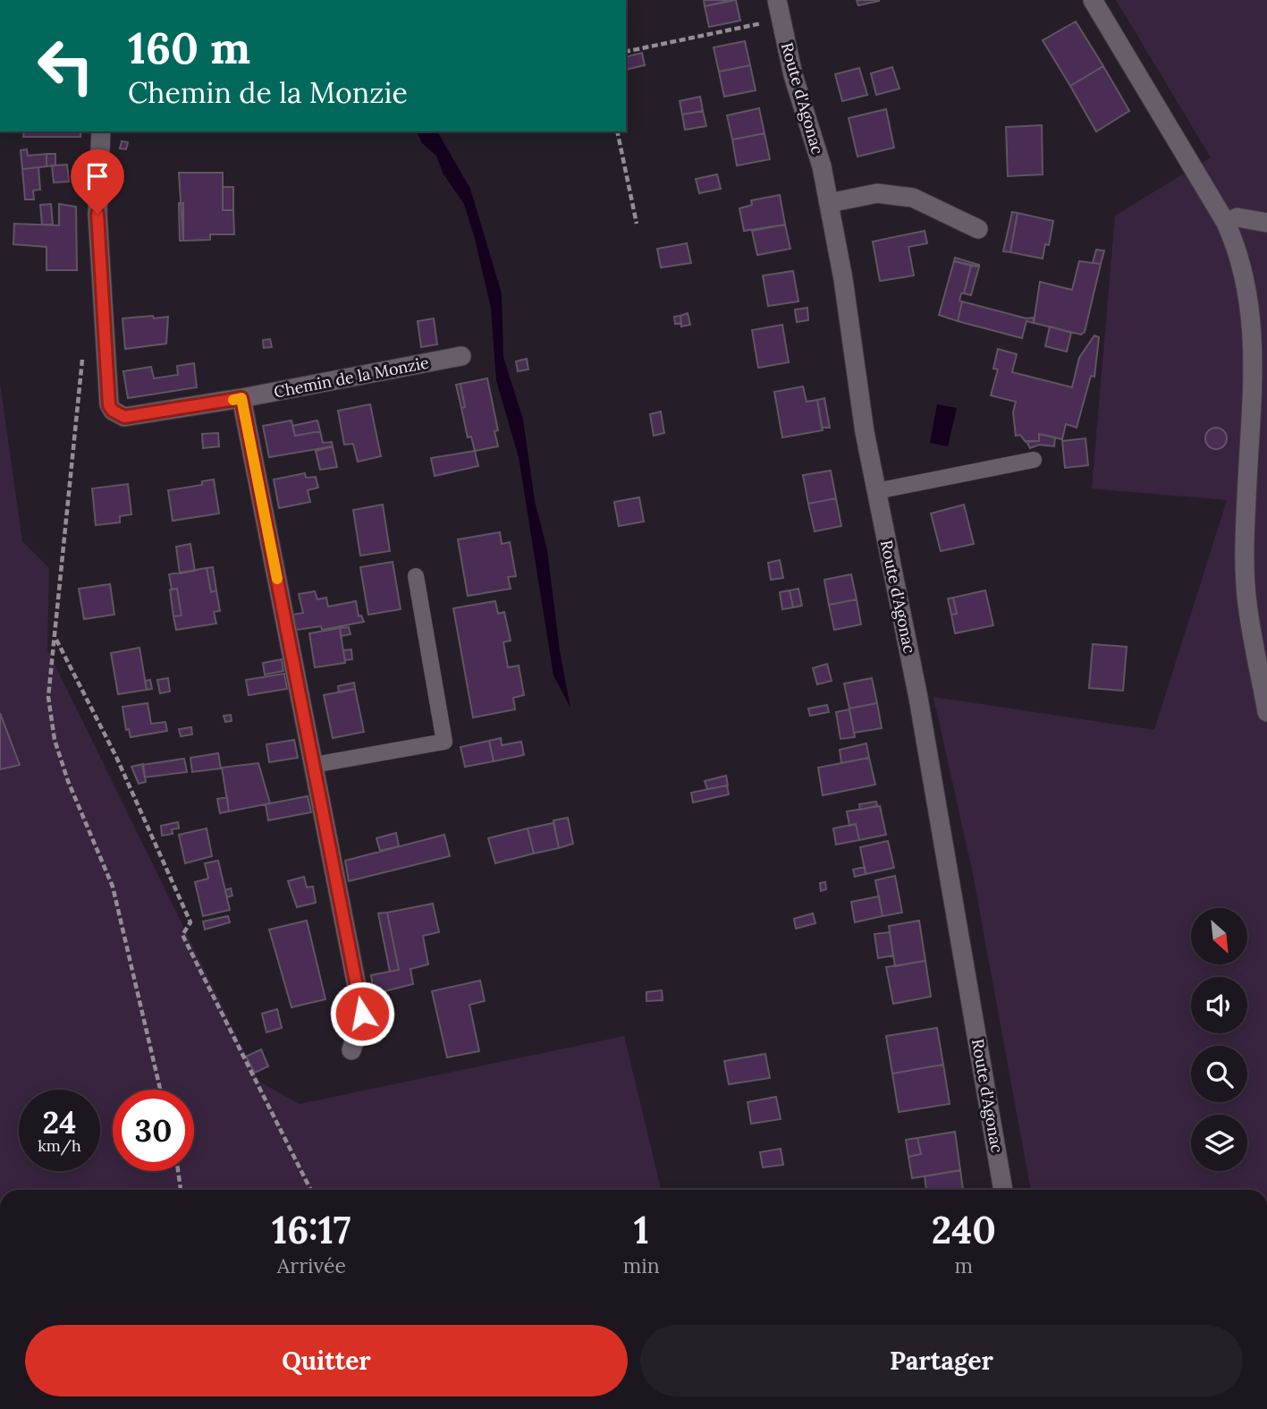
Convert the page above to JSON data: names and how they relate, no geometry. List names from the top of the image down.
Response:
{
  "streets": {
    "street": ["Route d'Agonac", "Chemin de la Monzie"]
  },
  "north": "bottom right",
  "page": {
    "turn": ["160 m", "Chemin de la Monzie"],
    "speed": "24 km/h",
    "limit": "30",
    "eta": [
      "16:17",
      "Arrivée",
      "1",
      "min",
      "240",
      "m"
    ],
    "buttons": ["Quitter", "Partager"]
  }
}
